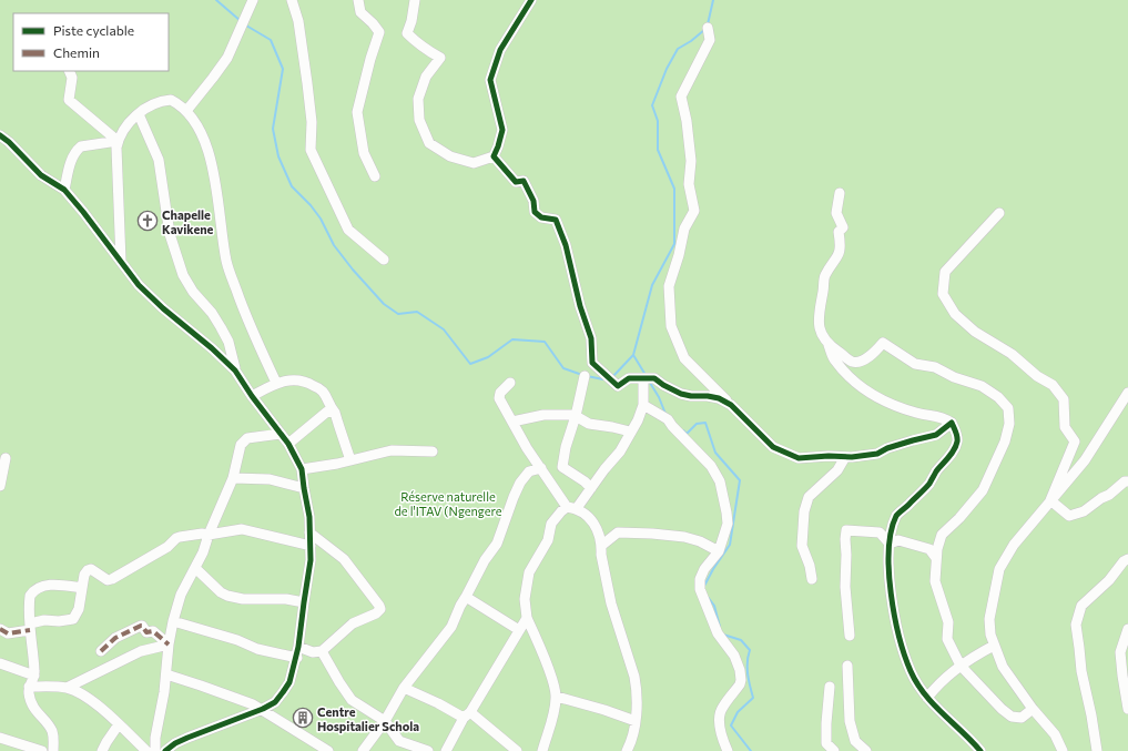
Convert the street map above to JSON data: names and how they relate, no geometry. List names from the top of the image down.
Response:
{
  "parks": ["Réserve naturelle de l'ITAV (Ngengere"],
  "places": {
    "church": ["Chapelle Kavikene"],
    "building": ["Centre Hospitalier Schola"]
  },
  "legend": ["Piste cyclable", "Chemin"]
}
